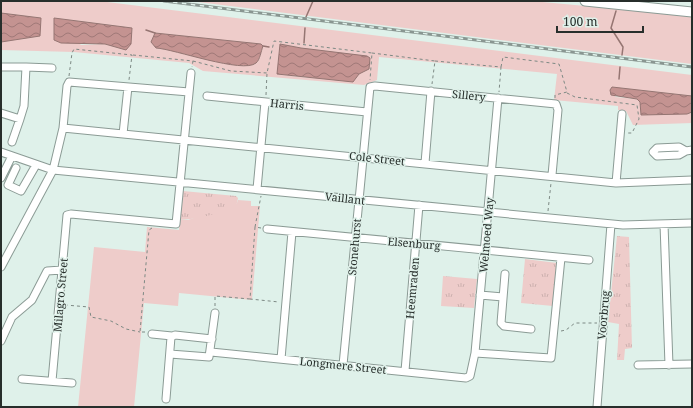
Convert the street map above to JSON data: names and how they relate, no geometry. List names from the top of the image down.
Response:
{
  "streets": {
    "street": [
      "Sillery",
      "Harris",
      "Cole Street",
      "Vaillant",
      "Welmoed Way",
      "Elsenburg",
      "Stonehurst",
      "Heemraden",
      "Milagro Street",
      "Voorbrug",
      "Longmere Street"
    ]
  },
  "crossings": [
    ["Sillery", "Welmoed Way"],
    ["Sillery", "Stonehurst"],
    ["Harris", "Stonehurst"],
    ["Cole Street", "Welmoed Way"],
    ["Cole Street", "Stonehurst"],
    ["Vaillant", "Welmoed Way"],
    ["Vaillant", "Stonehurst"],
    ["Vaillant", "Heemraden"],
    ["Vaillant", "Milagro Street"],
    ["Vaillant", "Voorbrug"],
    ["Welmoed Way", "Elsenburg"],
    ["Welmoed Way", "Longmere Street"],
    ["Elsenburg", "Stonehurst"],
    ["Elsenburg", "Heemraden"],
    ["Stonehurst", "Longmere Street"],
    ["Heemraden", "Longmere Street"]
  ],
  "scale_bar": "100 m"
}
